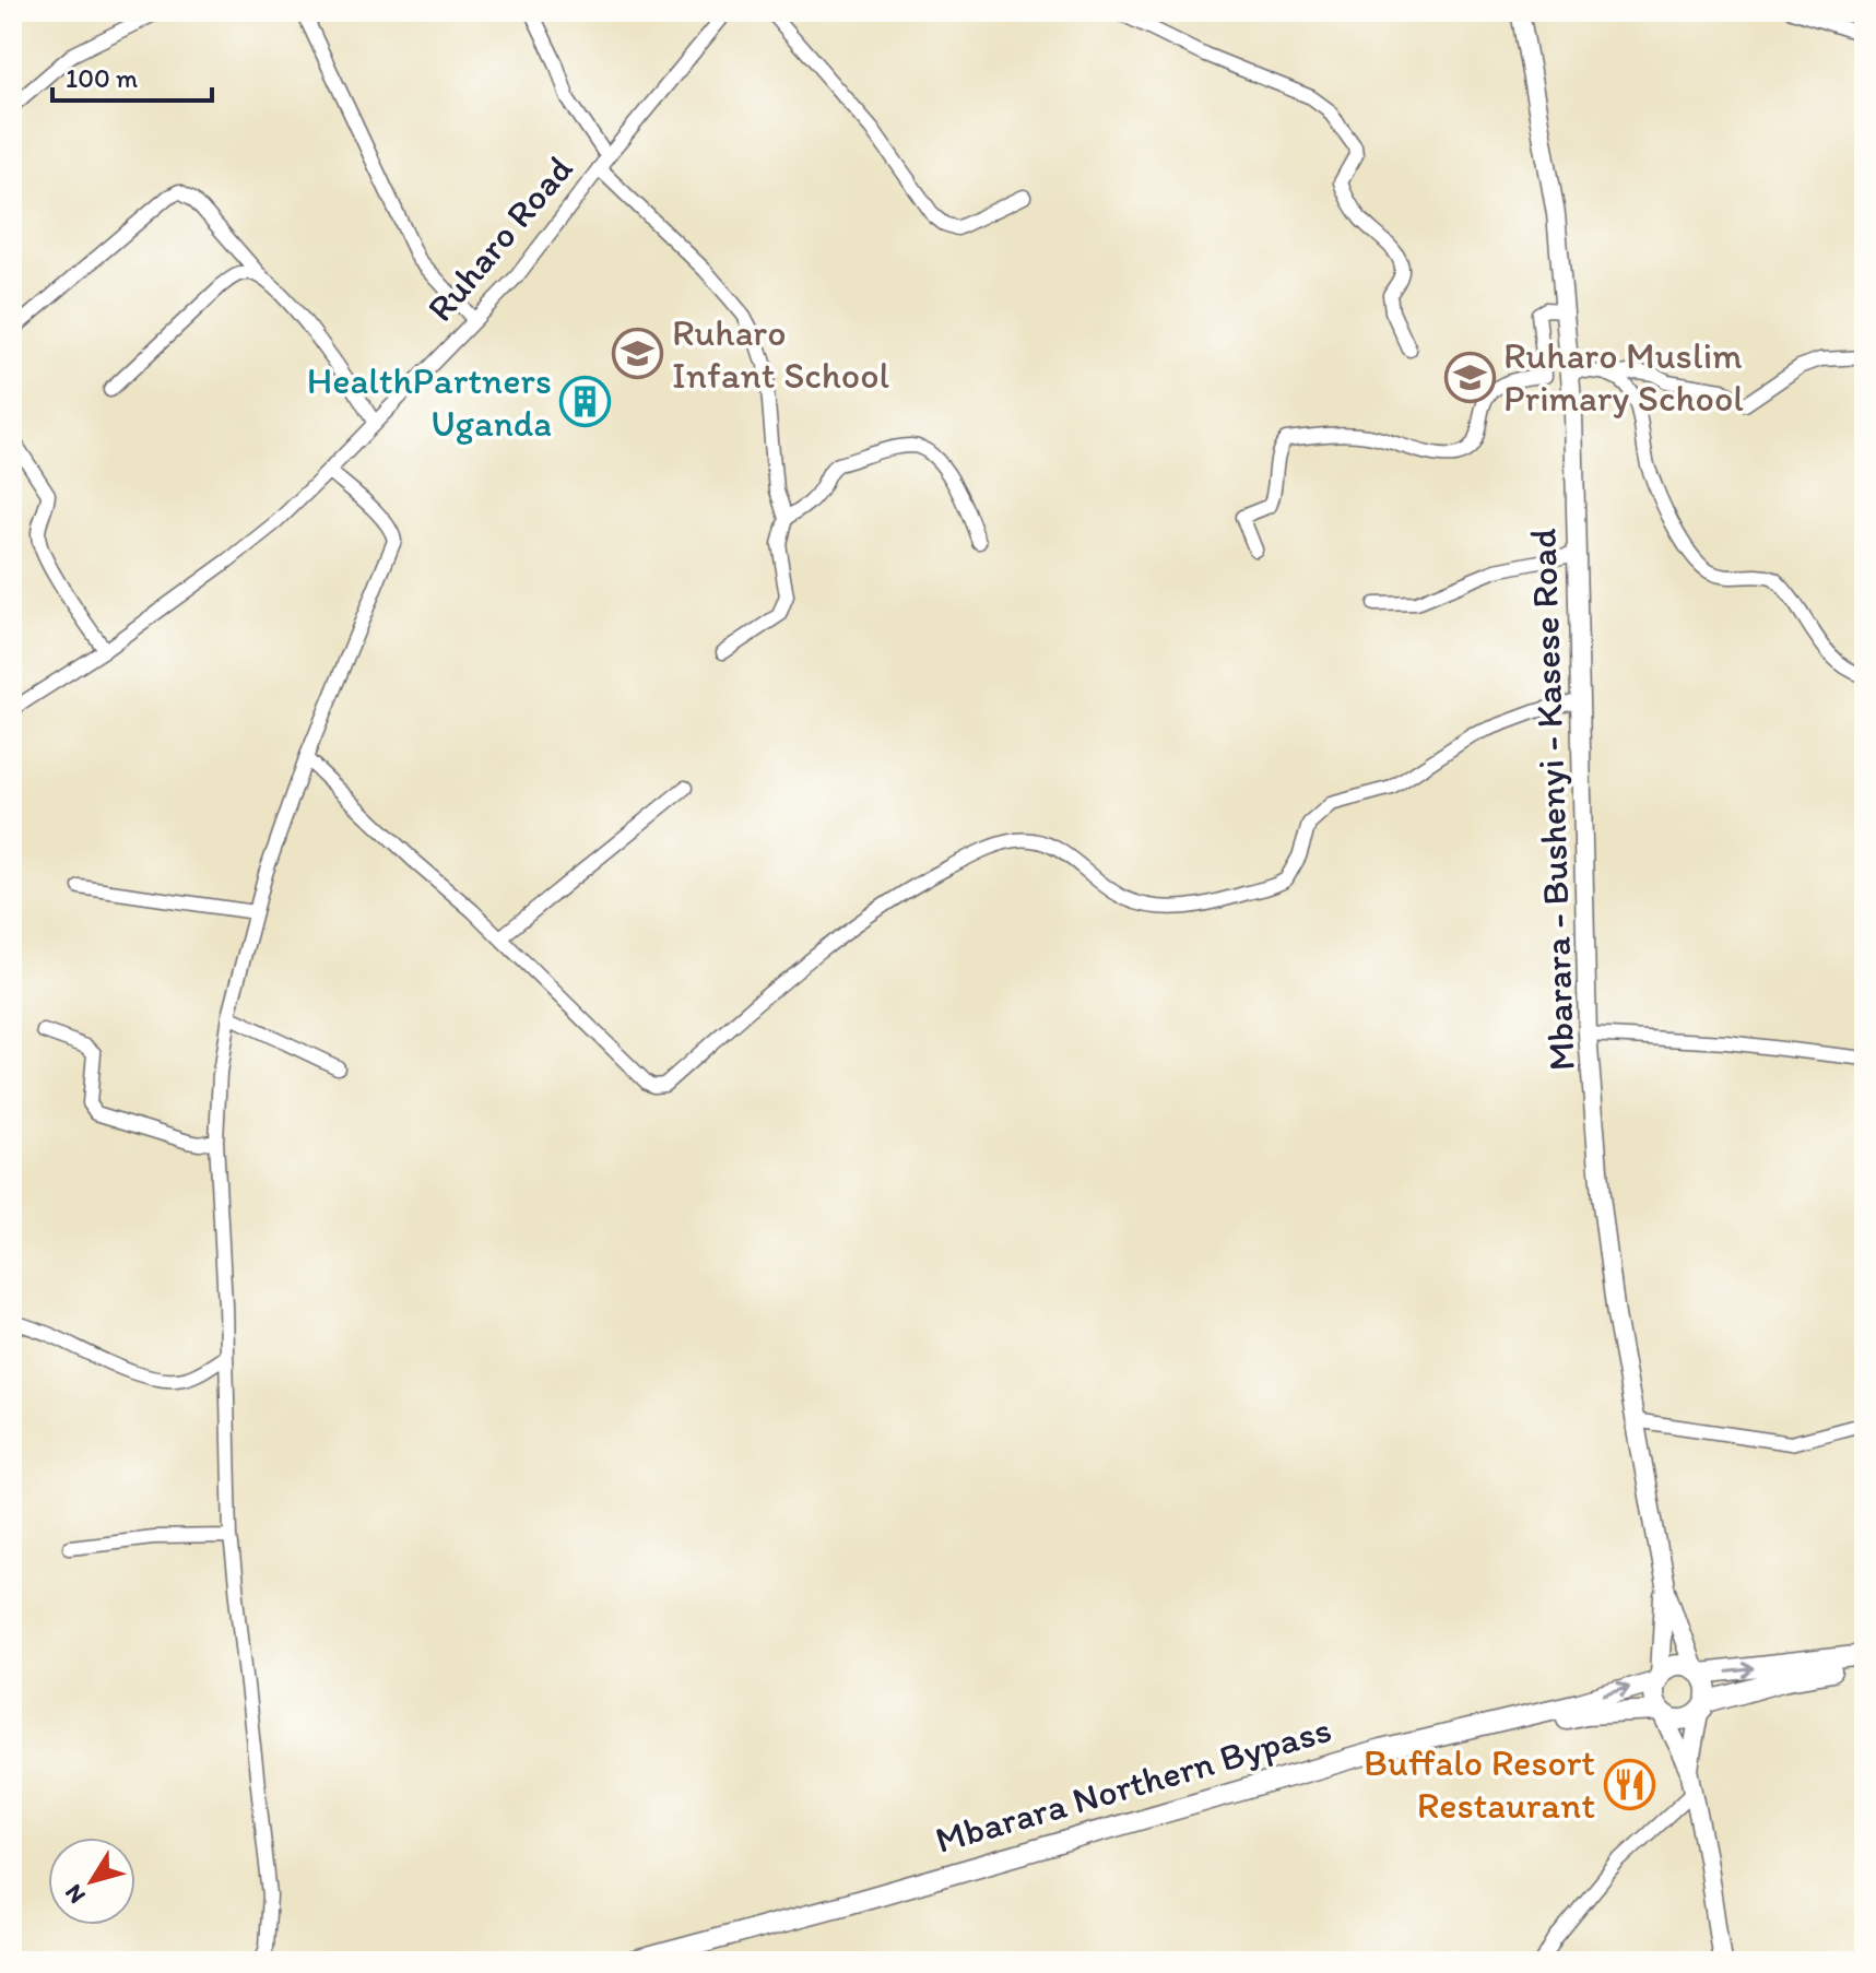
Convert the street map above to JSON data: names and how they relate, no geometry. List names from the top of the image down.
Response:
{
  "streets": {
    "highway": ["Mbarara Northern Bypass"],
    "main road": ["Mbarara - Bushenyi - Kasese Road"],
    "street": ["Ruharo Road"]
  },
  "crossings": [
    ["Mbarara - Bushenyi - Kasese Road", "Mbarara Northern Bypass"]
  ],
  "places": {
    "school or university": ["Ruharo Infant School", "Ruharo Muslim Primary School"],
    "building": ["HealthPartners Uganda"],
    "restaurant": ["Buffalo Resort Restaurant"]
  },
  "scale_bar": "100 m",
  "north": "bottom left"
}
